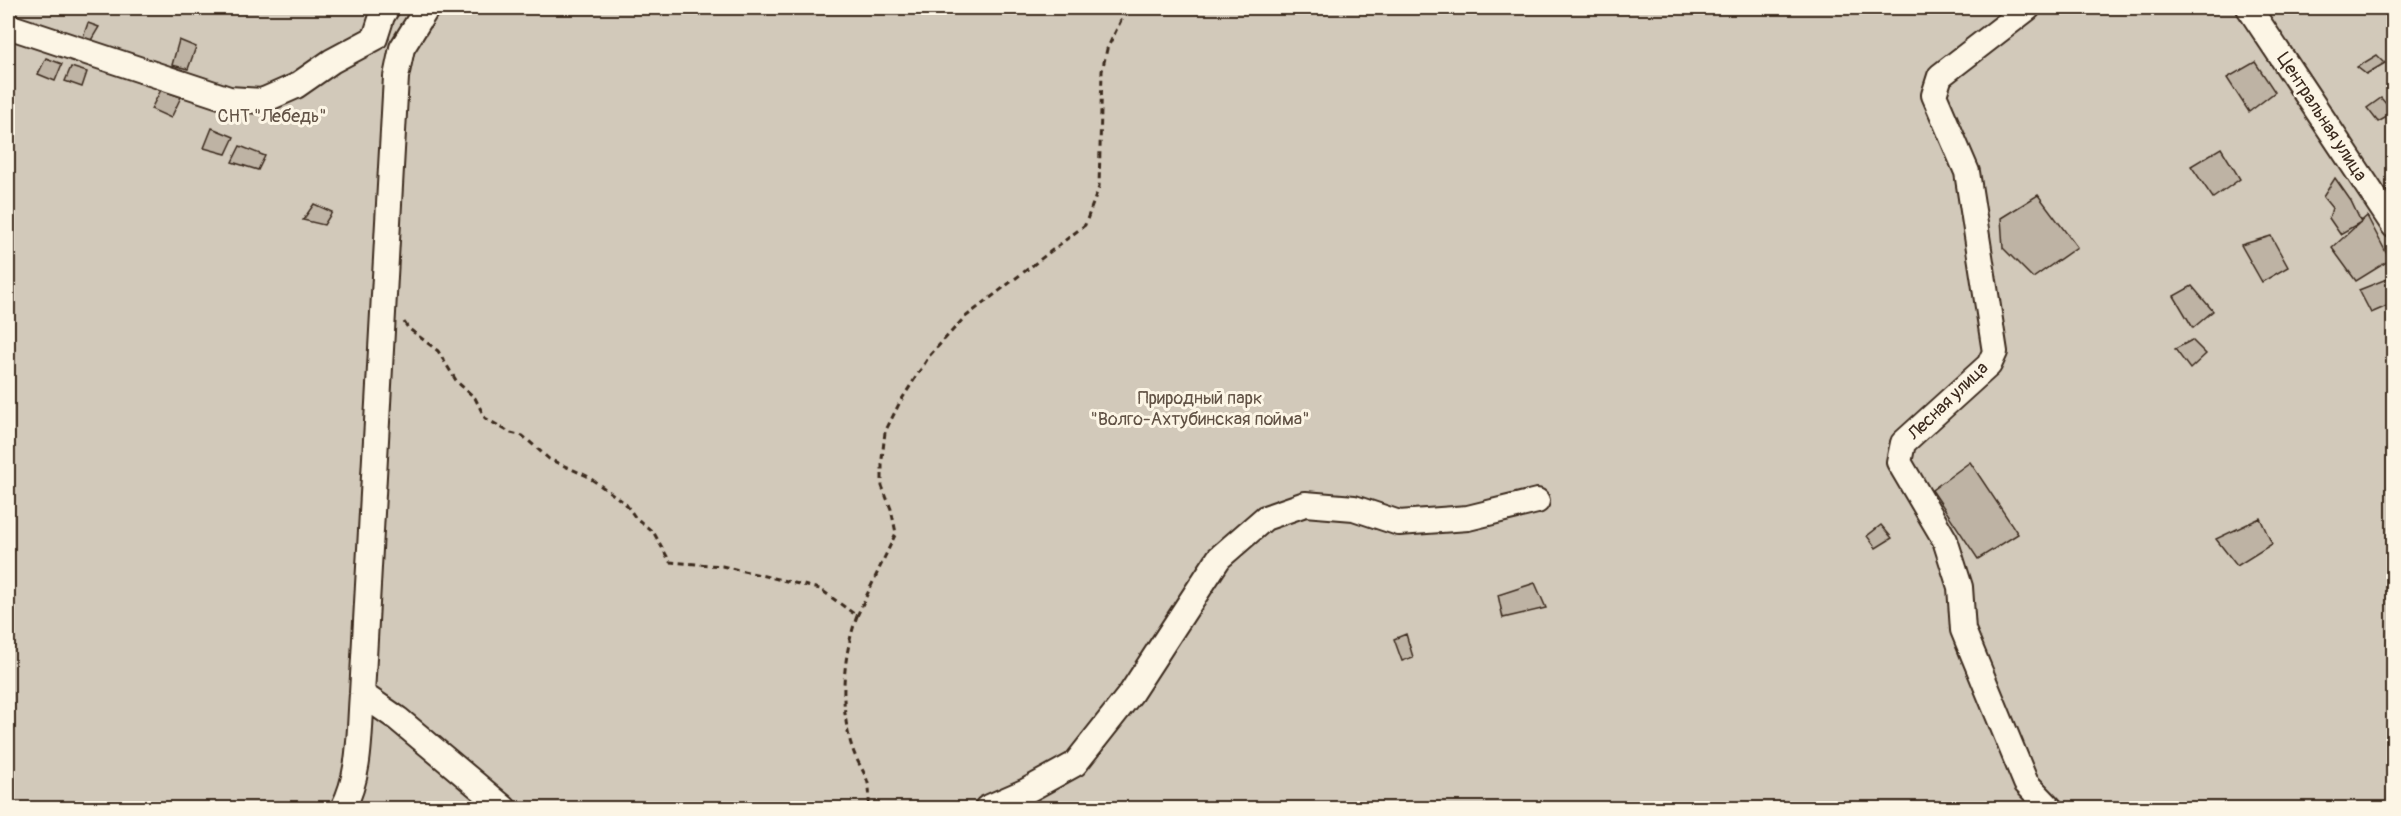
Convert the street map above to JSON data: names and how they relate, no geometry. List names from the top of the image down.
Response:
{
  "streets": {
    "street": ["Центральная улица", "Лесная улица"]
  },
  "parks": ["СНТ \"Лебедь\"", "Природный парк \"Волго-Ахтубинская пойма\""]
}
